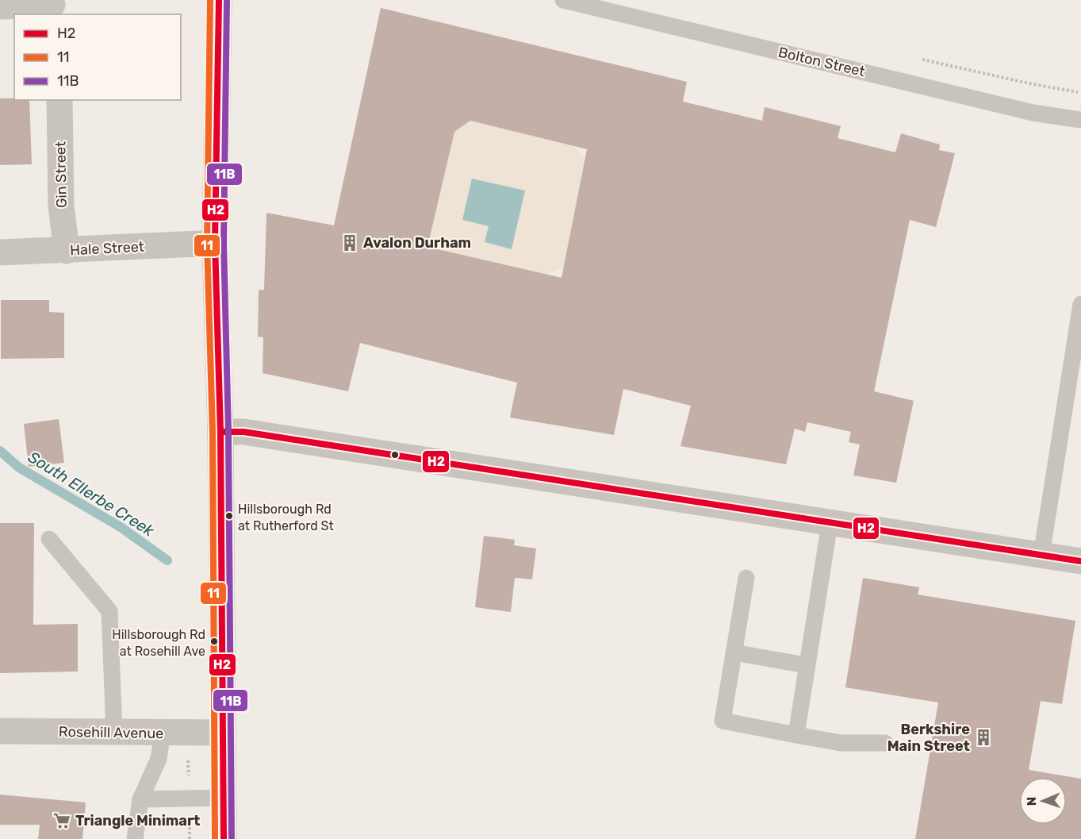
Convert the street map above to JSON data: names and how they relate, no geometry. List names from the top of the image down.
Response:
{
  "streets": {
    "street": ["Gin Street", "Hale Street", "Rosehill Avenue"],
    "lane": ["Bolton Street"]
  },
  "crossings": [
    ["Gin Street", "Hale Street"]
  ],
  "water": ["South Ellerbe Creek"],
  "places": {
    "building": ["Avalon Durham", "Berkshire Main Street"],
    "other": ["Hillsborough Rd at Rutherford St", "Hillsborough Rd at Rosehill Ave"],
    "supermarket": ["Triangle Minimart"]
  },
  "lines": ["transit line H2", "transit line 11", "transit line 11B"],
  "legend": ["H2", "11", "11B"],
  "north": "left"
}
